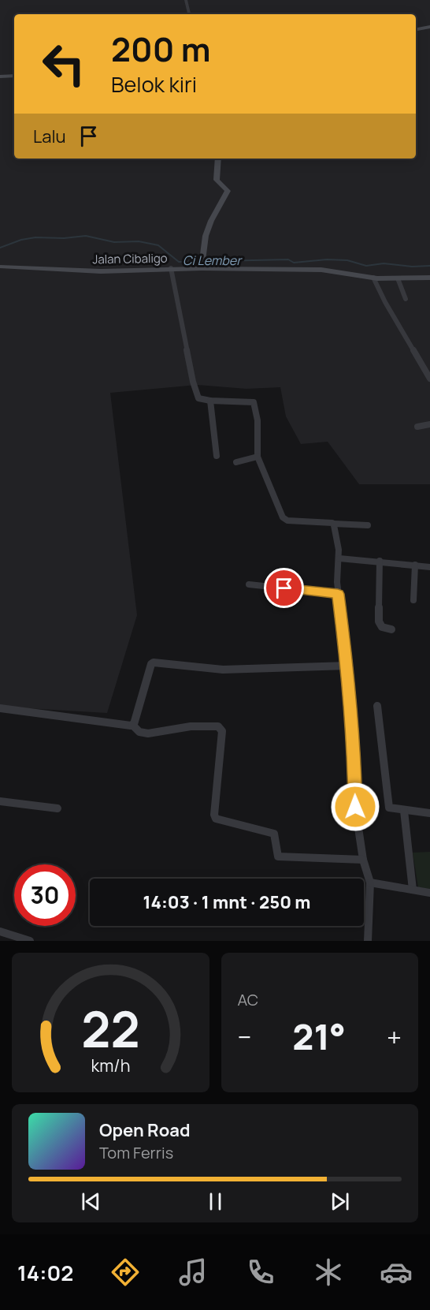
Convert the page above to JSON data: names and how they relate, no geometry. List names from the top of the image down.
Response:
{
  "streets": {
    "main road": ["Jalan Cibaligo"]
  },
  "water": ["Ci Lember"],
  "page": {
    "turn": ["200 m", "Belok kiri"],
    "then": "Lalu",
    "limit": "30",
    "trip": "14:03 · 1 mnt · 250 m",
    "tile": "AC",
    "heat": ["−", "21°", "+"],
    "song": ["Open Road", "Tom Ferris"],
    "tabs": "14:02",
    "gauge": ["22", "km/h"]
  }
}
